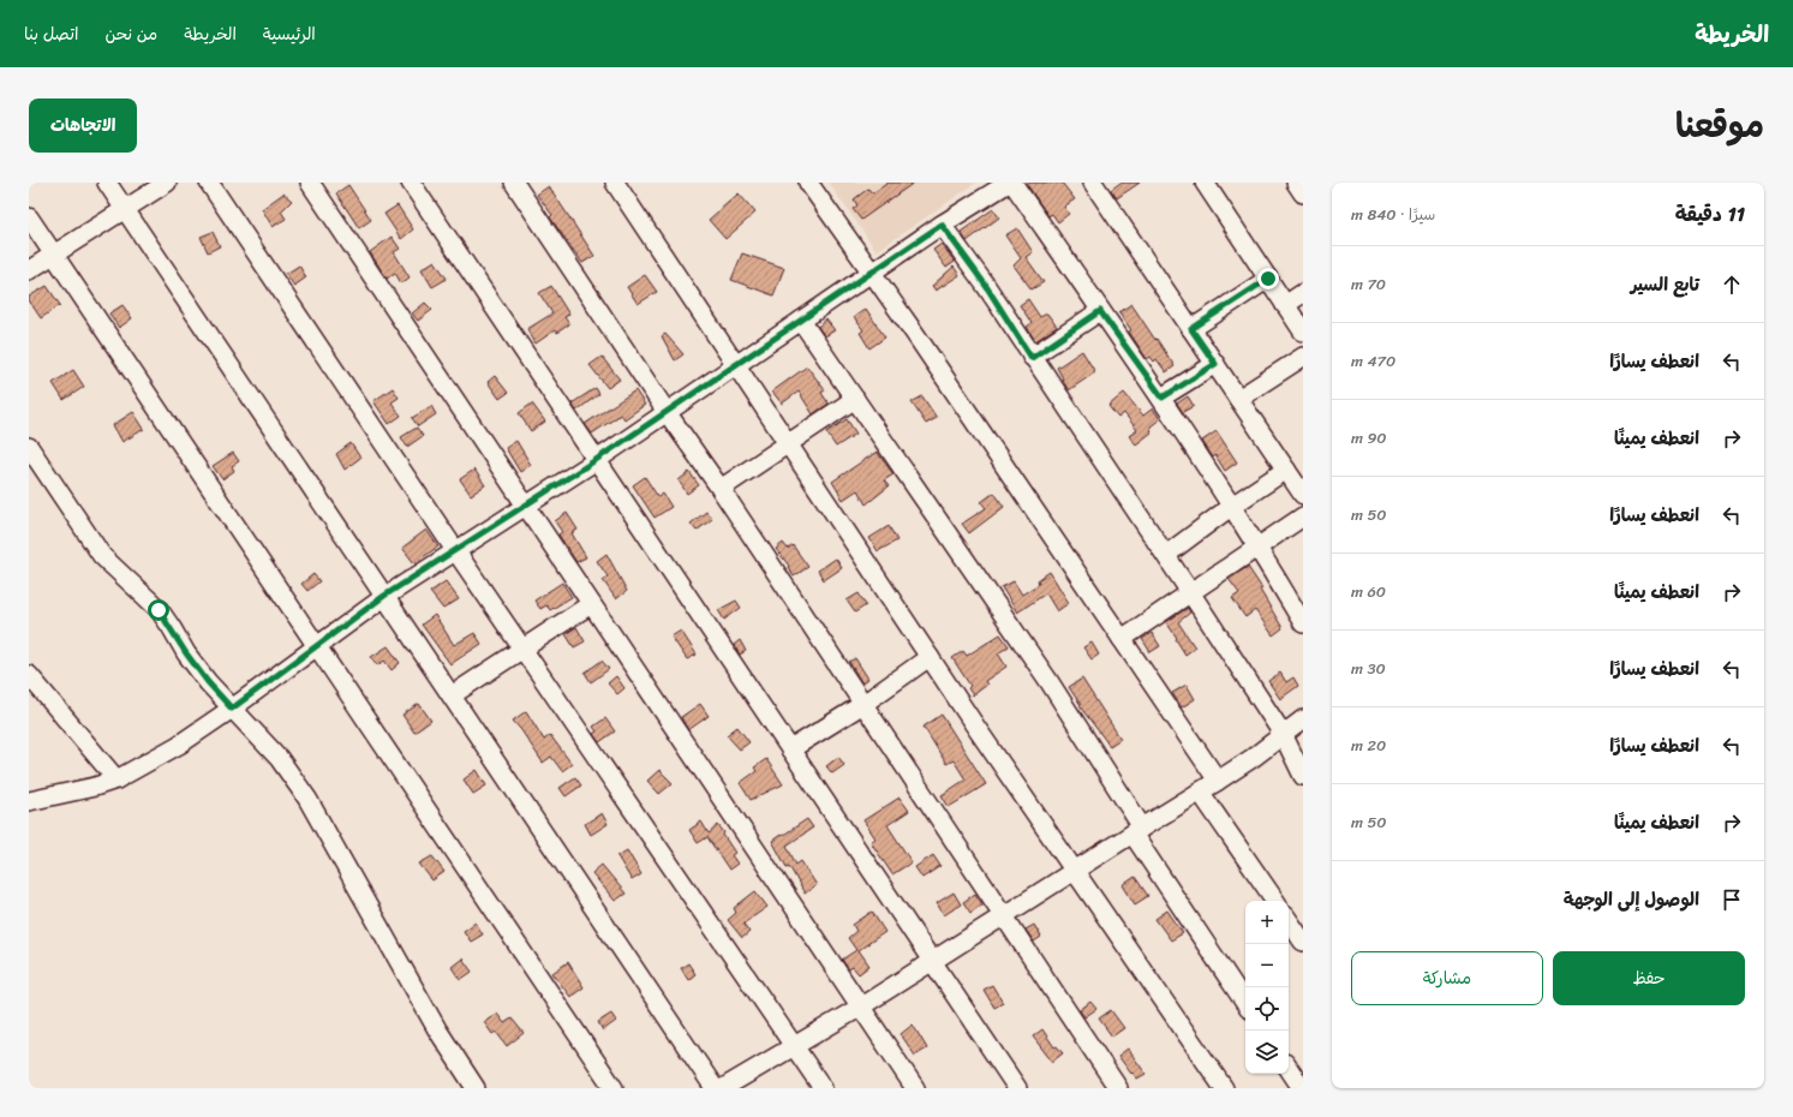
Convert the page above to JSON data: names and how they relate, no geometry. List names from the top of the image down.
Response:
{
  "page": {
    "header": "الخريطة",
    "nav": [
      "الرئيسية",
      "الخريطة",
      "من نحن",
      "اتصل بنا"
    ],
    "title": "موقعنا",
    "buttons": [
      "الاتجاهات",
      ["حفظ", "مشاركة"]
    ],
    "heading": ["11 دقيقة", "سيرًا · 840 m"],
    "list": [
      ["تابع السير", "70 m"],
      ["انعطف يسارًا", "470 m"],
      ["انعطف يمينًا", "90 m"],
      ["انعطف يسارًا", "50 m"],
      ["انعطف يمينًا", "60 m"],
      ["انعطف يسارًا", "30 m"],
      ["انعطف يسارًا", "20 m"],
      ["انعطف يمينًا", "50 m"],
      "الوصول إلى الوجهة"
    ],
    "map_buttons": ["+", "−"]
  }
}
